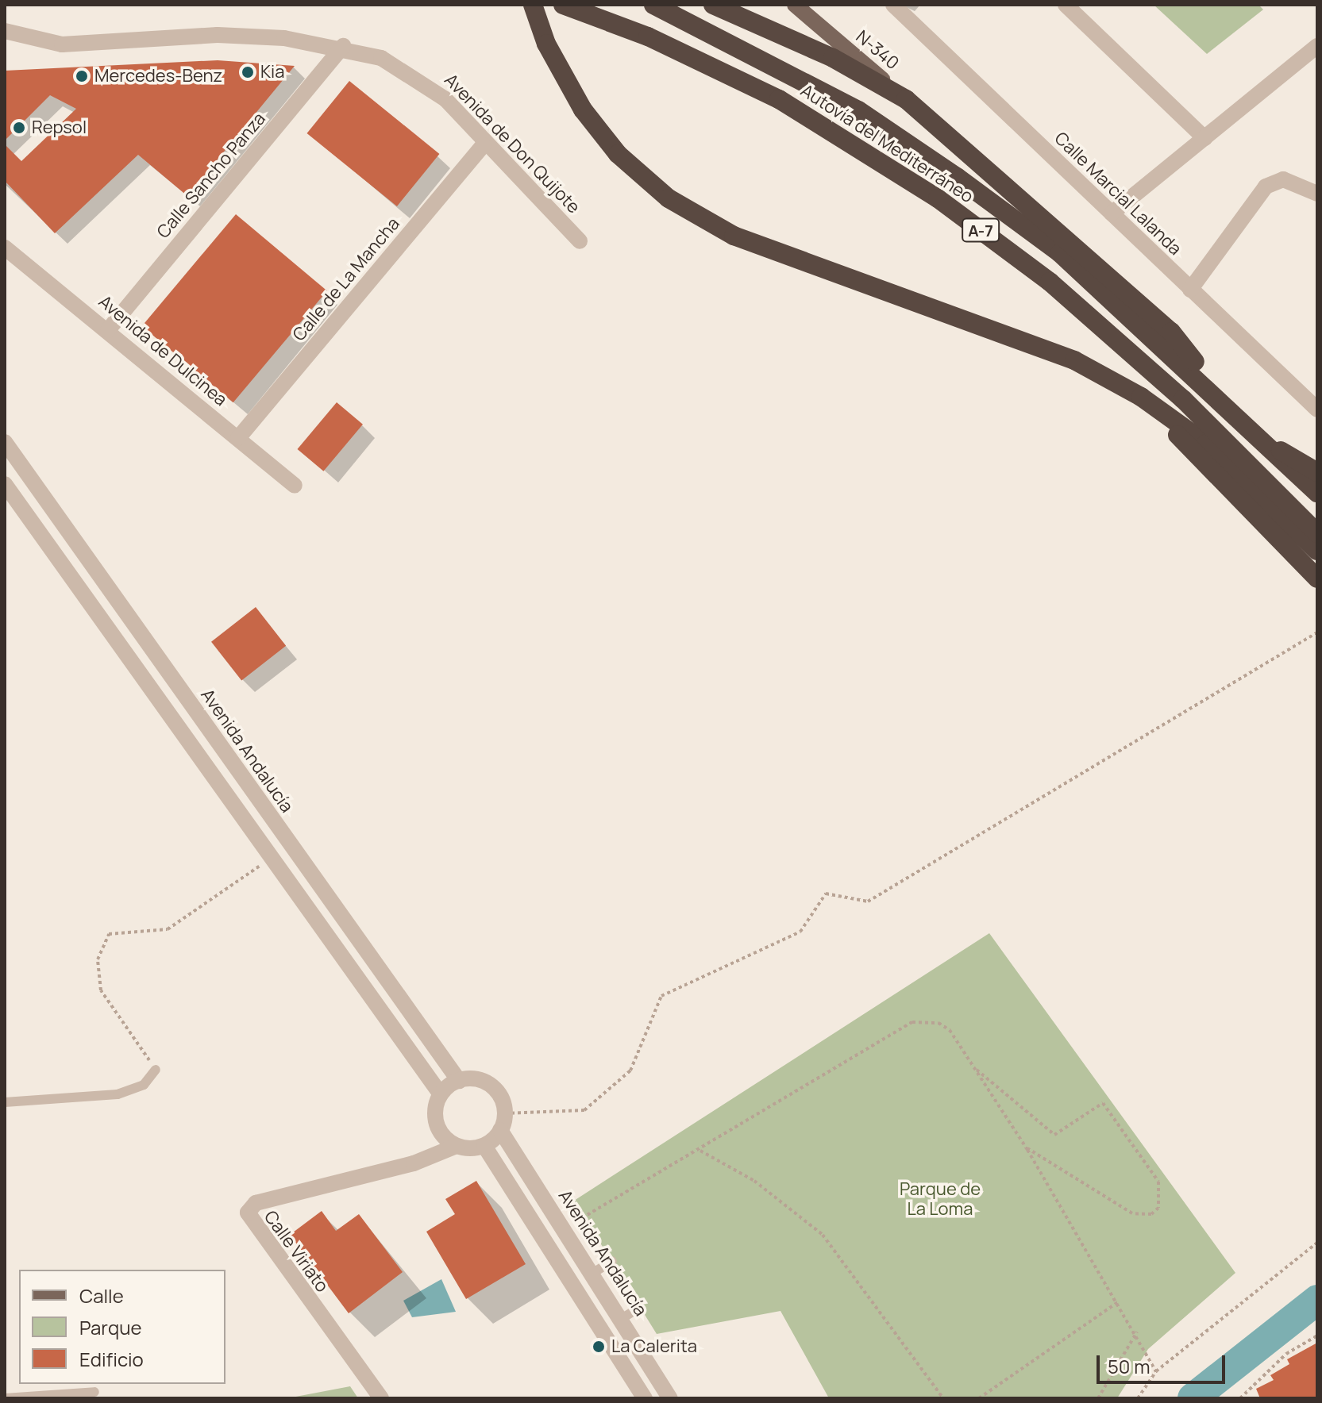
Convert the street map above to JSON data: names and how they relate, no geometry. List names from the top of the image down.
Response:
{
  "streets": {
    "highway": ["Autovía del Mediterráneo", "A-7"],
    "main road": ["N-340"],
    "street": [
      "Avenida de Don Quijote",
      "Calle Sancho Panza",
      "Calle Marcial Lalanda",
      "Calle de La Mancha",
      "Avenida de Dulcinea",
      "Avenida Andalucía",
      "Calle Viriato"
    ]
  },
  "crossings": [
    ["Avenida de Don Quijote", "Calle Sancho Panza"],
    ["Avenida de Don Quijote", "Calle de La Mancha"],
    ["Calle Sancho Panza", "Avenida de Dulcinea"],
    ["Calle de La Mancha", "Avenida de Dulcinea"],
    ["Avenida Andalucía", "Calle Viriato"]
  ],
  "parks": ["Parque de La Loma"],
  "places": [
    "Kia",
    "Mercedes-Benz",
    "Repsol",
    "La Calerita"
  ],
  "legend": ["Calle", "Parque", "Edificio"],
  "scale_bar": "50 m"
}
